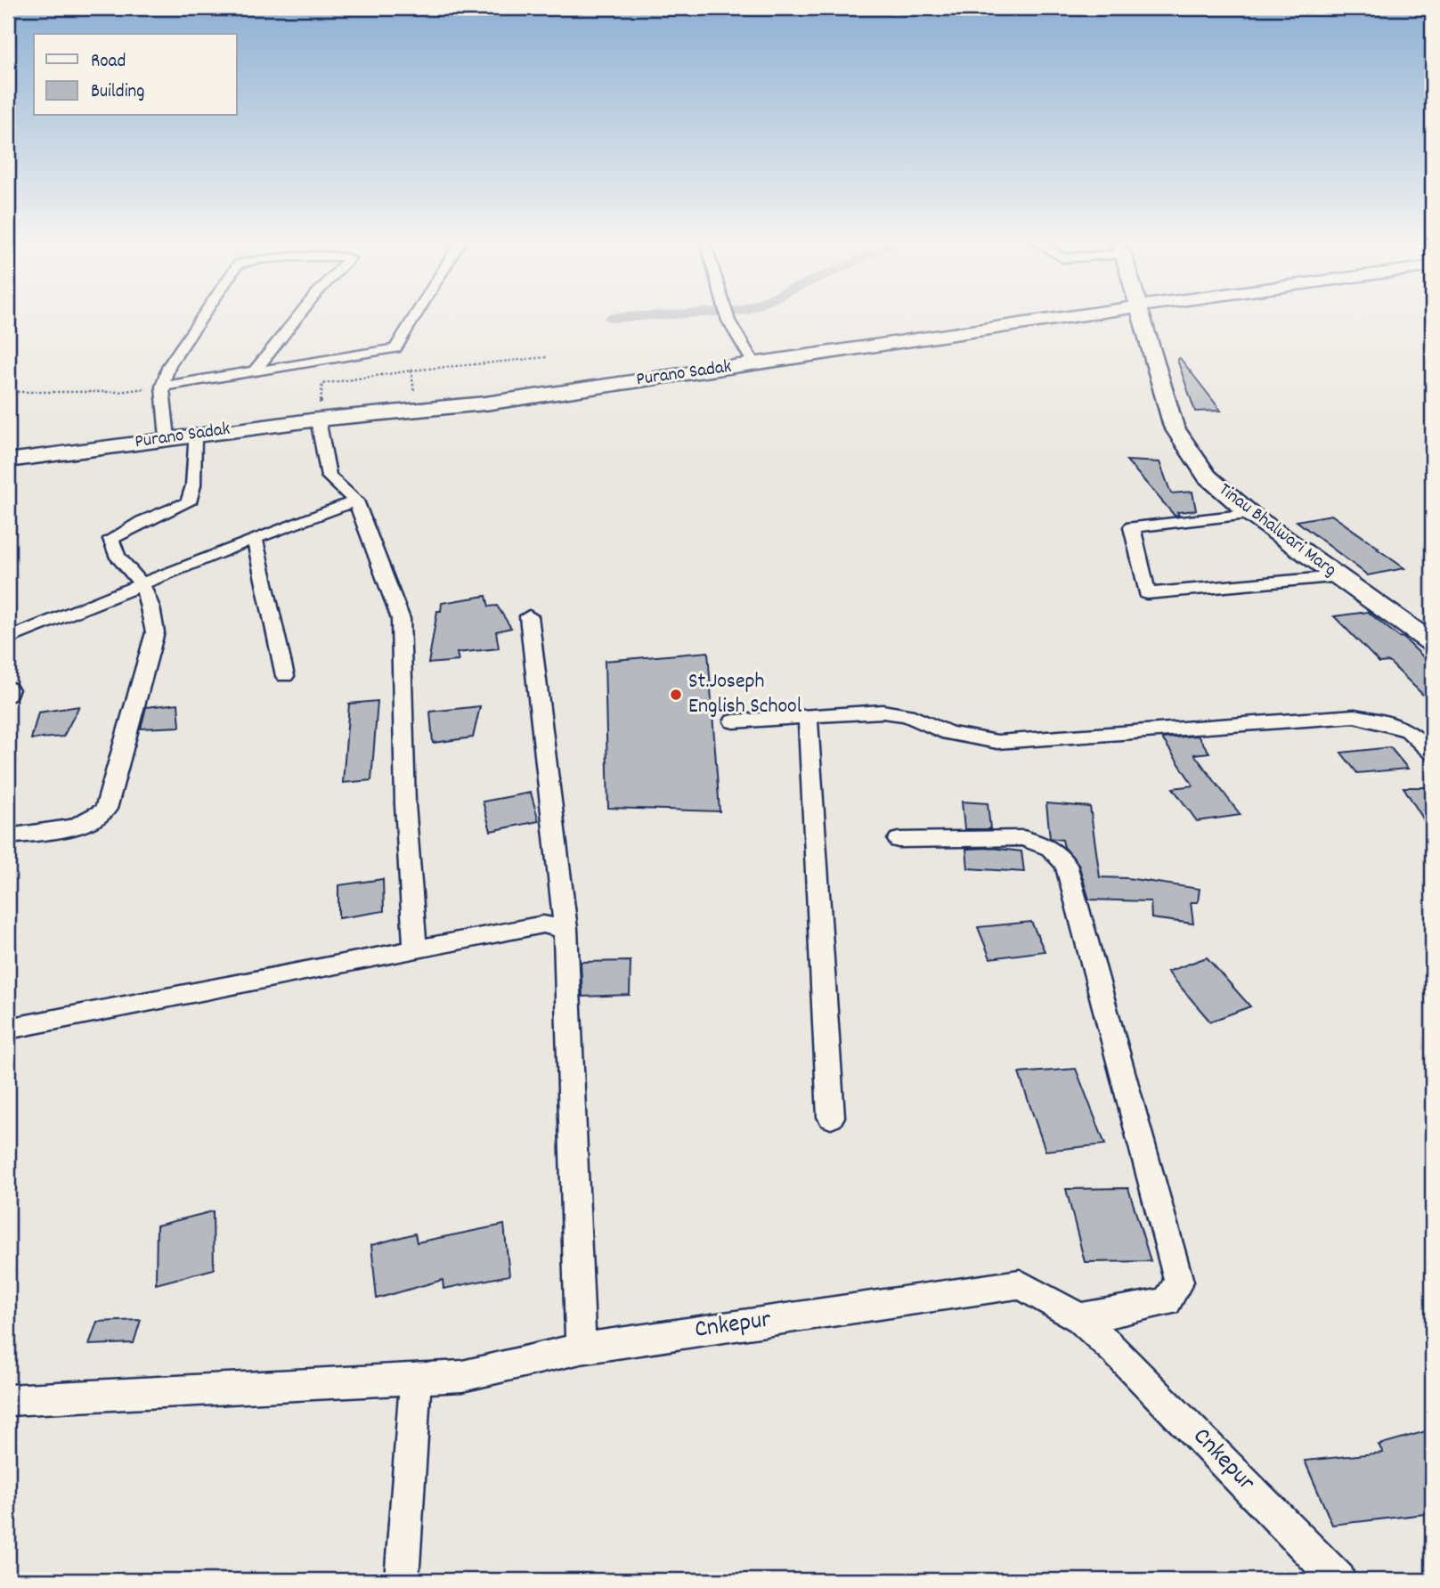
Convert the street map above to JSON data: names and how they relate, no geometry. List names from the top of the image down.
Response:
{
  "streets": {
    "main road": ["Purano Sadak", "Tinau Bhalwari Marg"],
    "street": ["Cnkepur"]
  },
  "places": ["St.Joseph English School"],
  "legend": ["Road", "Building"]
}
